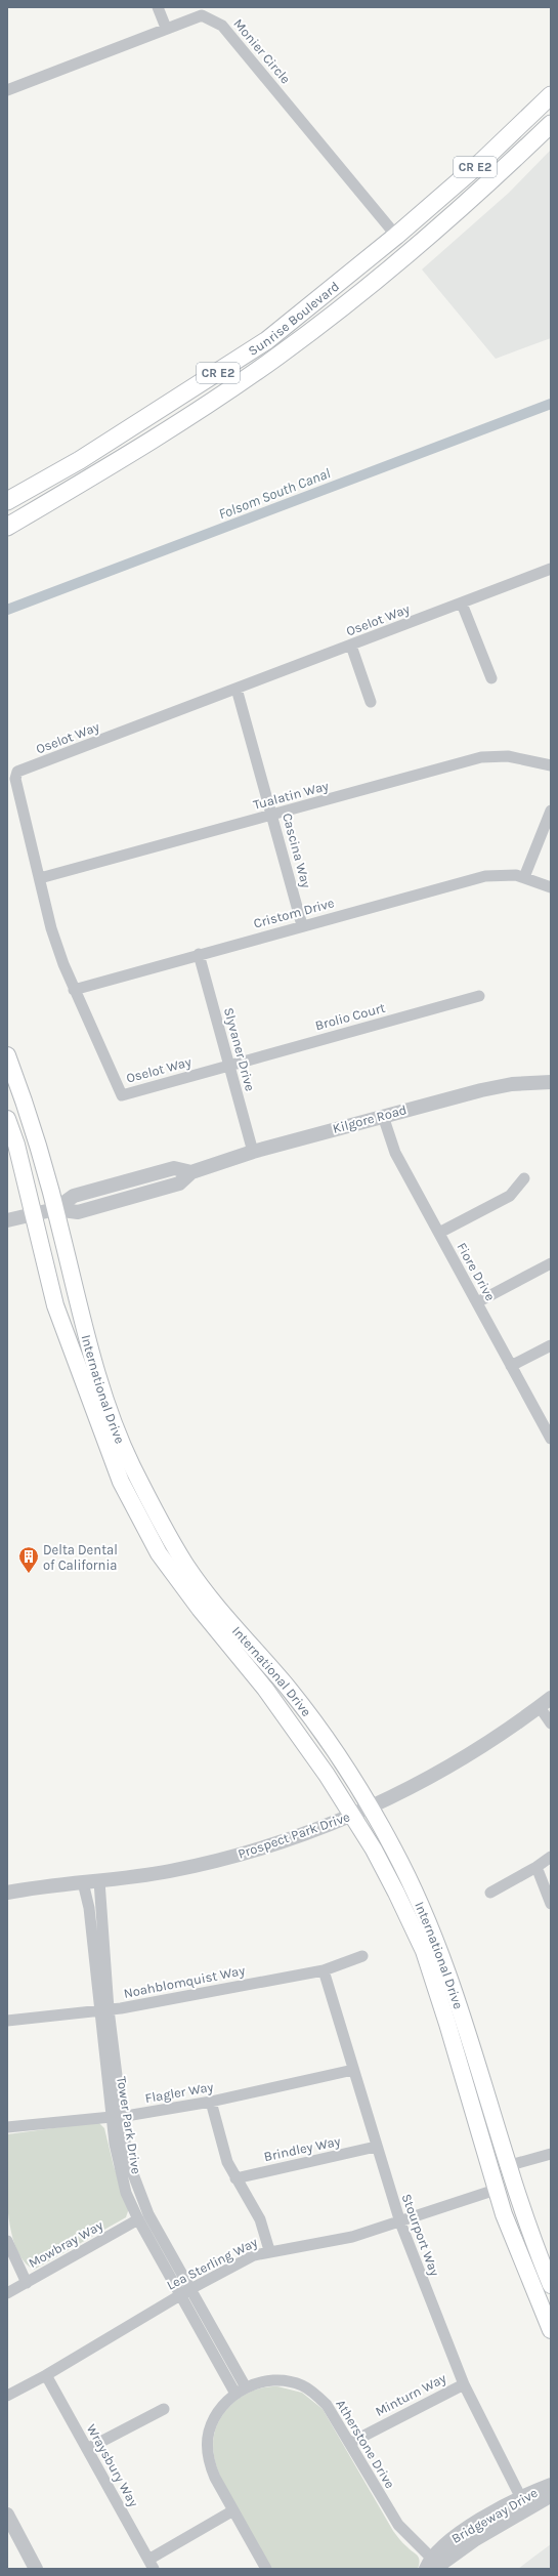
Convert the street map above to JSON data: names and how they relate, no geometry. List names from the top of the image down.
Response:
{
  "streets": {
    "main road": ["CR E2", "Sunrise Boulevard", "International Drive"],
    "street": [
      "Monier Circle",
      "Oselot Way",
      "Tualatin Way",
      "Cascina Way",
      "Cristom Drive",
      "Brolio Court",
      "Slyvaner Drive",
      "Kilgore Road",
      "Fiore Drive",
      "Prospect Park Drive",
      "Noahblomquist Way",
      "Flagler Way",
      "Tower Park Drive",
      "Brindley Way",
      "Stourport Way",
      "Mowbray Way",
      "Lea Sterling Way",
      "Minturn Way",
      "Atherstone Drive",
      "Wraysbury Way",
      "Bridgeway Drive"
    ]
  },
  "crossings": [
    ["Monier Circle", "Sunrise Boulevard"],
    ["Oselot Way", "Tualatin Way"],
    ["Oselot Way", "Cascina Way"],
    ["Oselot Way", "Cristom Drive"],
    ["Oselot Way", "Brolio Court"],
    ["Oselot Way", "Slyvaner Drive"],
    ["Tualatin Way", "Cascina Way"],
    ["Cascina Way", "Cristom Drive"],
    ["Cristom Drive", "Slyvaner Drive"],
    ["Brolio Court", "Slyvaner Drive"],
    ["Slyvaner Drive", "Kilgore Road"],
    ["Kilgore Road", "Fiore Drive"],
    ["Kilgore Road", "International Drive"],
    ["International Drive", "Prospect Park Drive"],
    ["International Drive", "Lea Sterling Way"],
    ["Prospect Park Drive", "Tower Park Drive"],
    ["Noahblomquist Way", "Tower Park Drive"],
    ["Noahblomquist Way", "Stourport Way"],
    ["Flagler Way", "Tower Park Drive"],
    ["Flagler Way", "Stourport Way"],
    ["Tower Park Drive", "Mowbray Way"],
    ["Tower Park Drive", "Lea Sterling Way"],
    ["Tower Park Drive", "Atherstone Drive"],
    ["Brindley Way", "Stourport Way"],
    ["Stourport Way", "Lea Sterling Way"],
    ["Stourport Way", "Minturn Way"],
    ["Stourport Way", "Bridgeway Drive"],
    ["Lea Sterling Way", "Wraysbury Way"],
    ["Minturn Way", "Atherstone Drive"],
    ["Atherstone Drive", "Bridgeway Drive"]
  ],
  "water": ["Folsom South Canal"],
  "places": {
    "building": ["Delta Dental of California"]
  }
}
